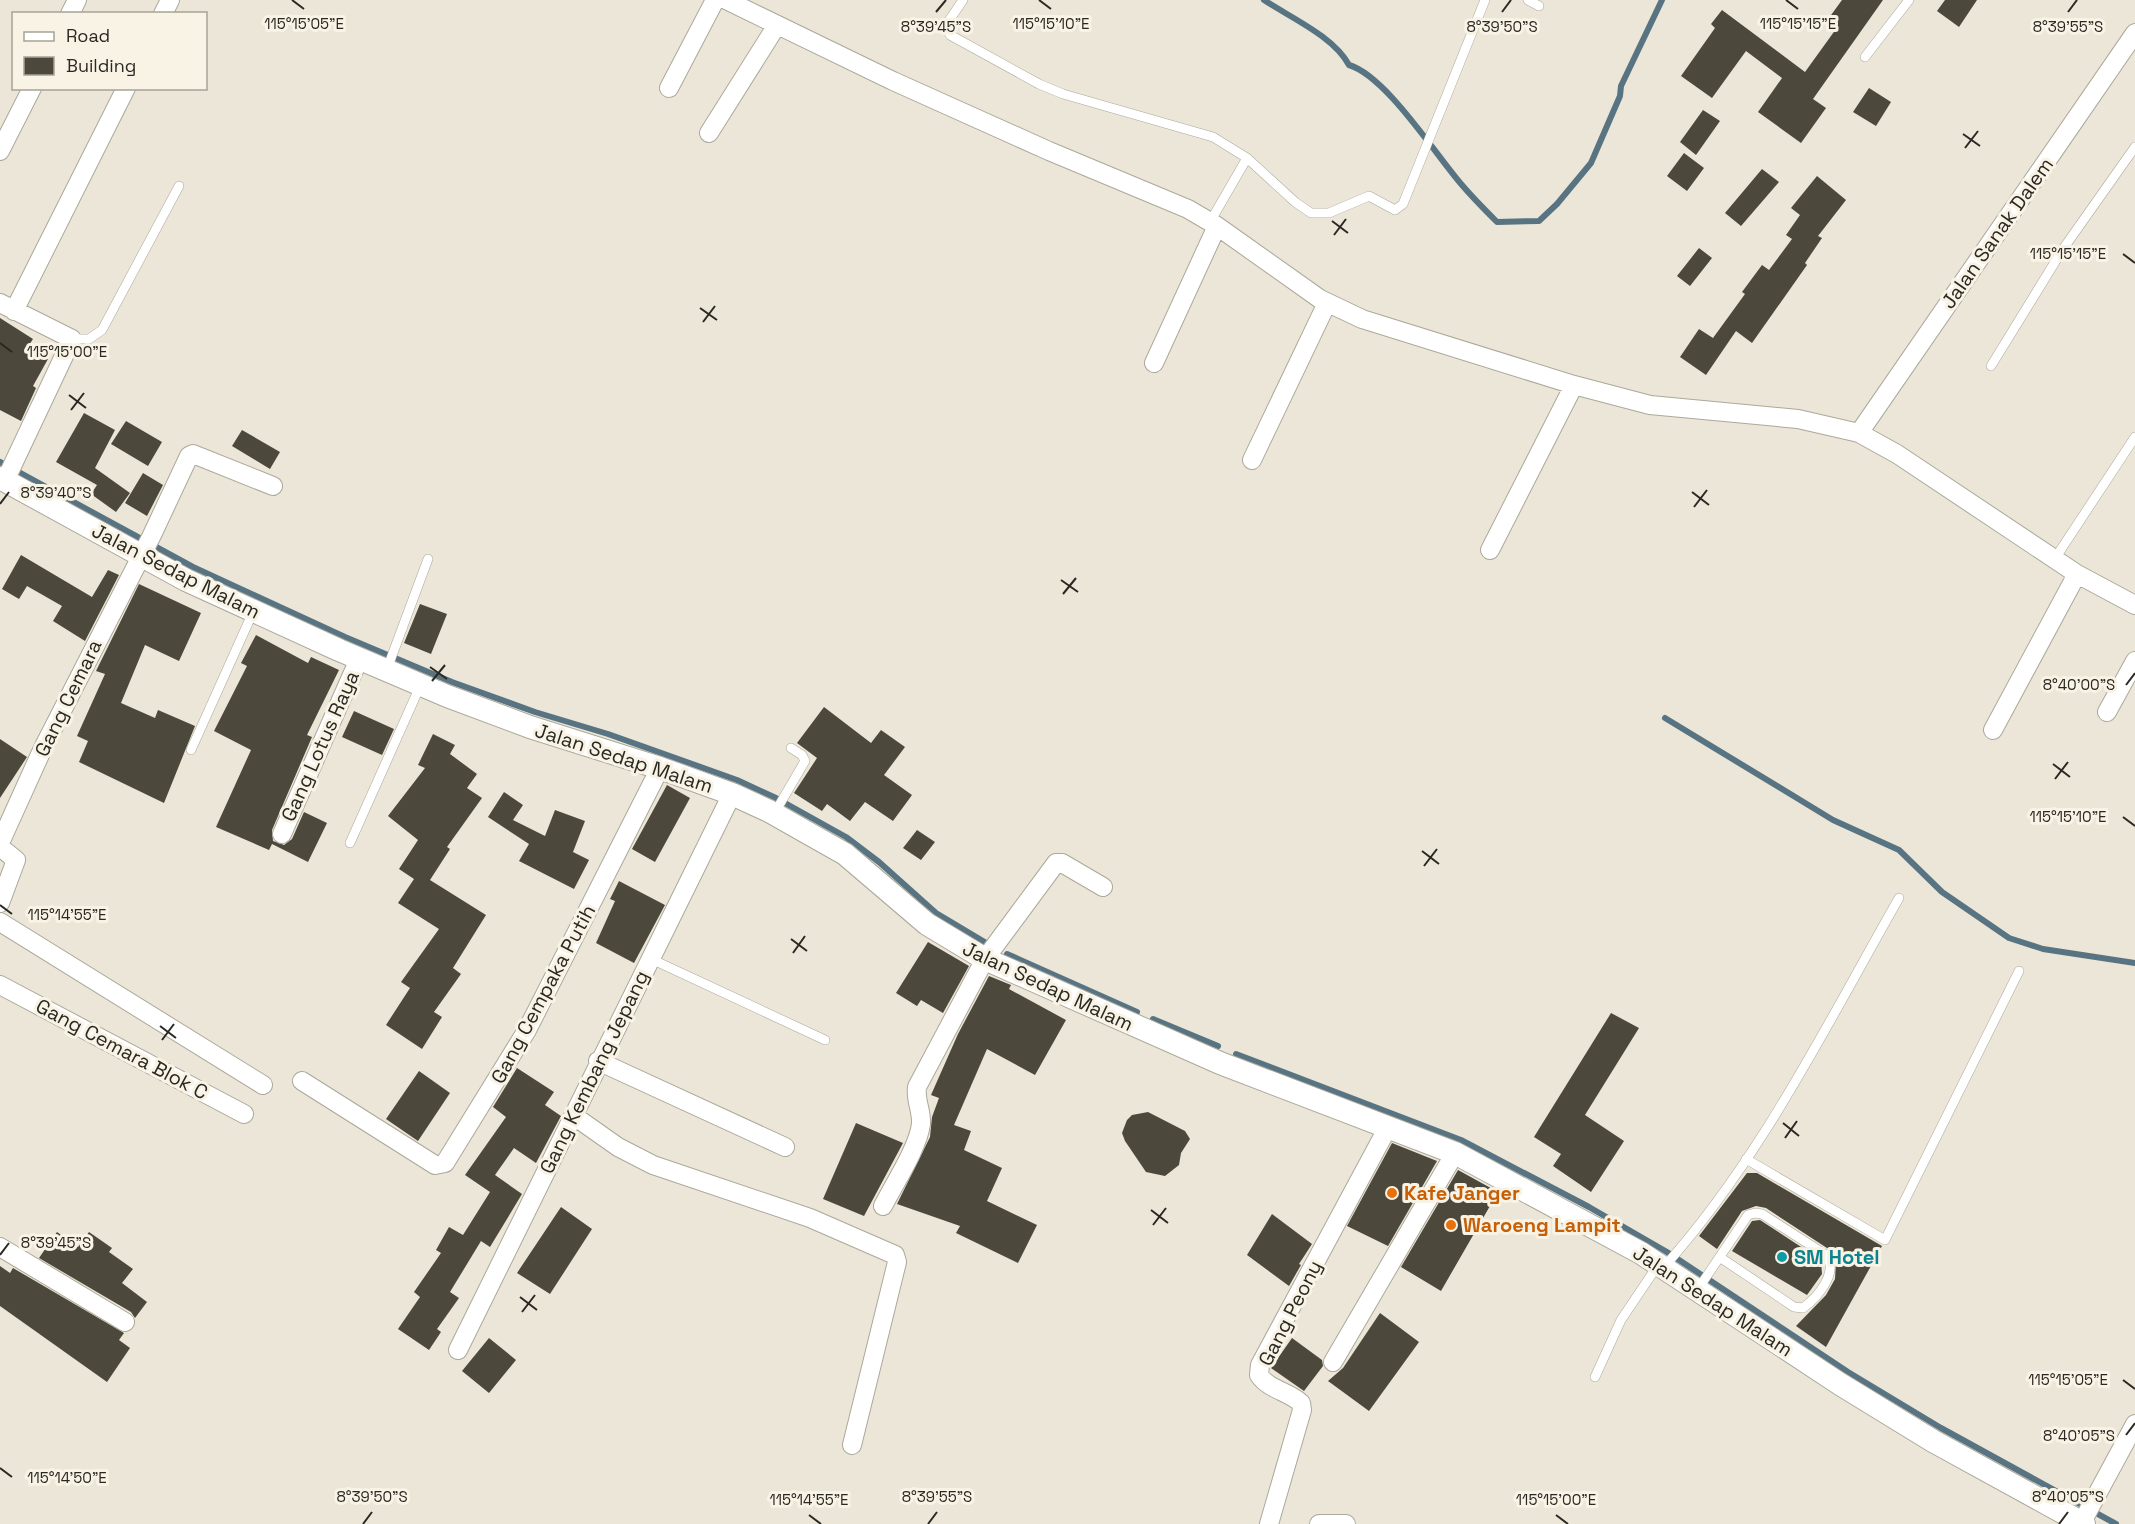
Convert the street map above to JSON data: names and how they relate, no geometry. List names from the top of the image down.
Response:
{
  "streets": {
    "street": [
      "Jalan Sanak Dalem",
      "Jalan Sedap Malam",
      "Gang Cemara",
      "Gang Lotus Raya",
      "Gang Cempaka Putih",
      "Gang Cemara Blok C",
      "Gang Kembang Jepang",
      "Gang Peony"
    ]
  },
  "crossings": [
    ["Jalan Sedap Malam", "Gang Cemara"],
    ["Jalan Sedap Malam", "Gang Lotus Raya"],
    ["Jalan Sedap Malam", "Gang Cempaka Putih"],
    ["Jalan Sedap Malam", "Gang Kembang Jepang"],
    ["Jalan Sedap Malam", "Gang Peony"]
  ],
  "places": ["Kafe Janger", "Waroeng Lampit", "SM Hotel"],
  "legend": ["Road", "Building"],
  "coordinates": [
    "115°15'05\"E",
    "115°15'10\"E",
    "115°15'15\"E",
    "8°39'45\"S",
    "8°39'50\"S",
    "8°39'55\"S",
    "115°15'00\"E",
    "8°39'40\"S",
    "8°40'00\"S",
    "115°14'55\"E",
    "8°40'05\"S",
    "115°14'50\"E"
  ]
}
